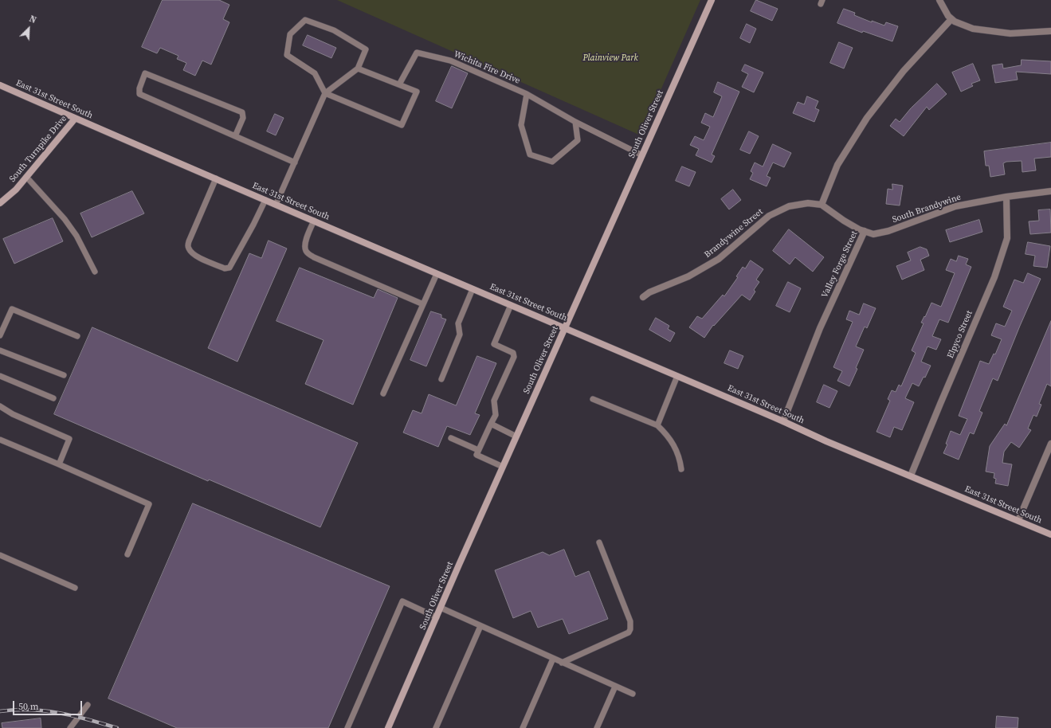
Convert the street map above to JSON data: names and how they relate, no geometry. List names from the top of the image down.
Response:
{
  "streets": {
    "street": [
      "East 31st Street South",
      "South Oliver Street",
      "South Turnpike Drive",
      "South Brandywine",
      "Brandywine Street",
      "Valley Forge Street",
      "Elpyco Street"
    ],
    "lane": ["Wichita Fire Drive"]
  },
  "crossings": [
    ["East 31st Street South", "South Oliver Street"],
    ["East 31st Street South", "South Turnpike Drive"],
    ["East 31st Street South", "Valley Forge Street"],
    ["East 31st Street South", "Elpyco Street"],
    ["South Brandywine", "Valley Forge Street"],
    ["South Brandywine", "Elpyco Street"],
    ["Brandywine Street", "Valley Forge Street"]
  ],
  "parks": ["Plainview Park"],
  "scale_bar": "50 m",
  "north": "top right"
}
